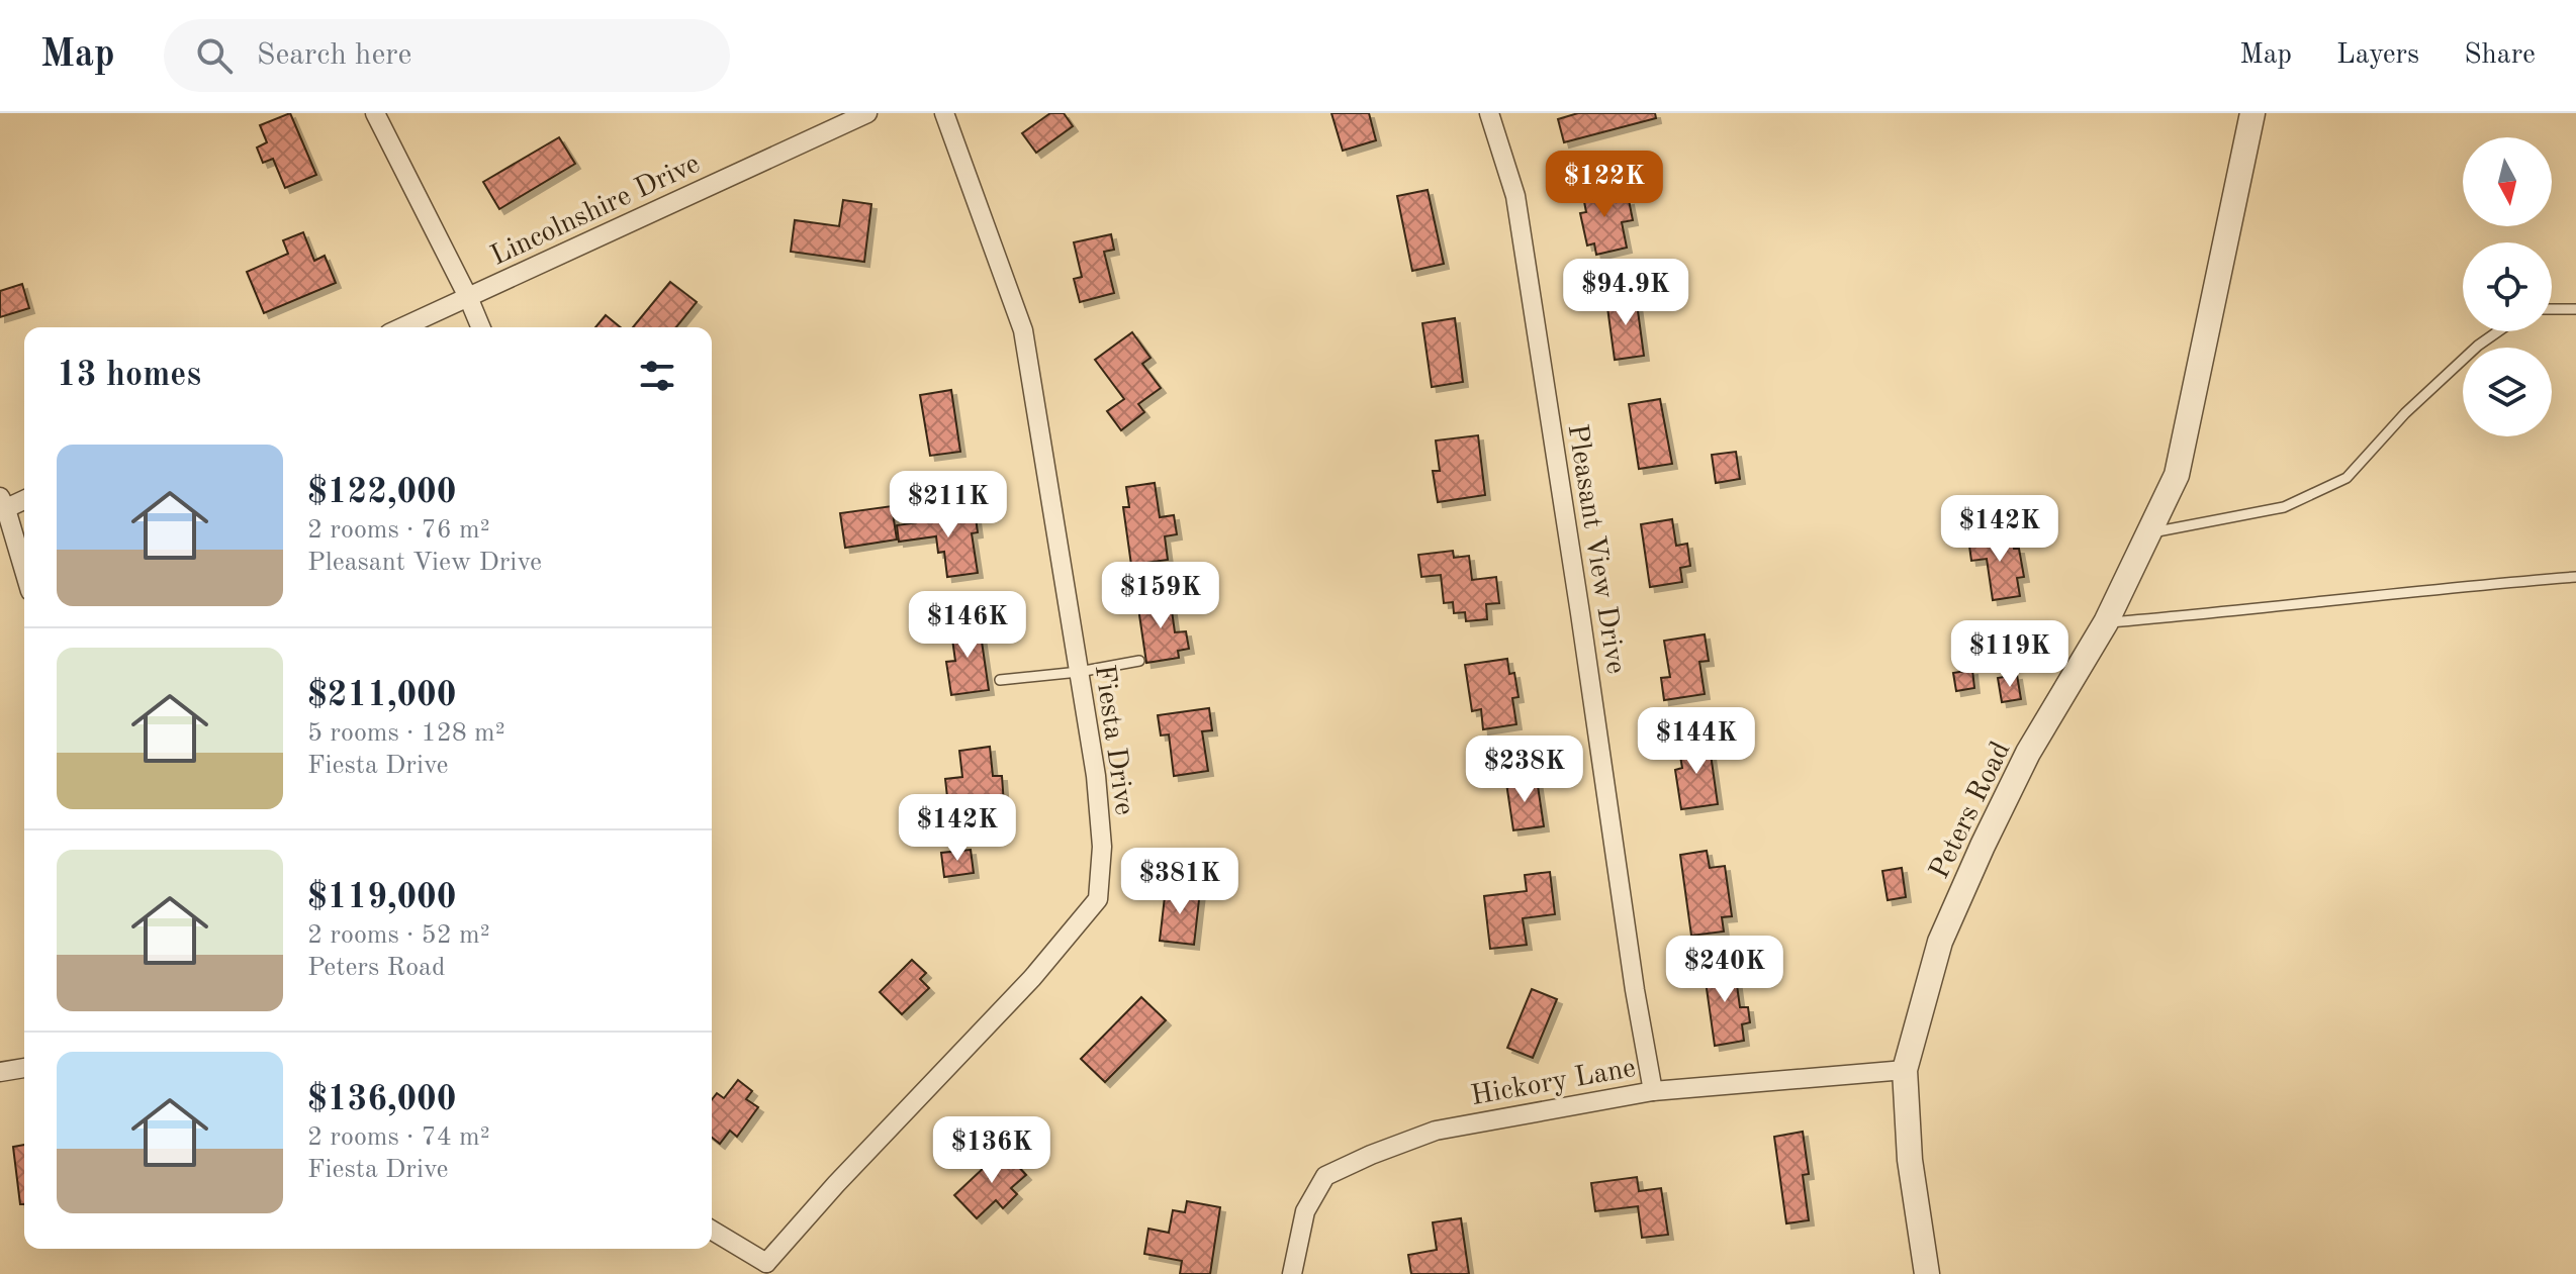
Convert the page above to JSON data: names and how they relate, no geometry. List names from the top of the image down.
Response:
{
  "streets": {
    "street": [
      "Lincolnshire Drive",
      "Pleasant View Drive",
      "Fiesta Drive",
      "Peters Road",
      "Hickory Lane"
    ]
  },
  "crossings": [
    ["Pleasant View Drive", "Hickory Lane"],
    ["Peters Road", "Hickory Lane"]
  ],
  "north": "bottom",
  "page": {
    "header": "Map",
    "search": "Search here",
    "nav": ["Map", "Layers", "Share"],
    "price": [
      "$122K",
      "$94.9K",
      "$211K",
      "$142K",
      "$159K",
      "$146K",
      "$119K",
      "$144K",
      "$238K",
      "$142K",
      "$381K",
      "$240K",
      "$136K"
    ],
    "heading": "13 homes",
    "list": [
      {
        "name": "$122,000",
        "note": "2 rooms · 76 m² · Pleasant View Drive"
      },
      {
        "name": "$211,000",
        "note": "5 rooms · 128 m² · Fiesta Drive"
      },
      {
        "name": "$119,000",
        "note": "2 rooms · 52 m² · Peters Road"
      },
      {
        "name": "$136,000",
        "note": "2 rooms · 74 m² · Fiesta Drive"
      }
    ]
  }
}
